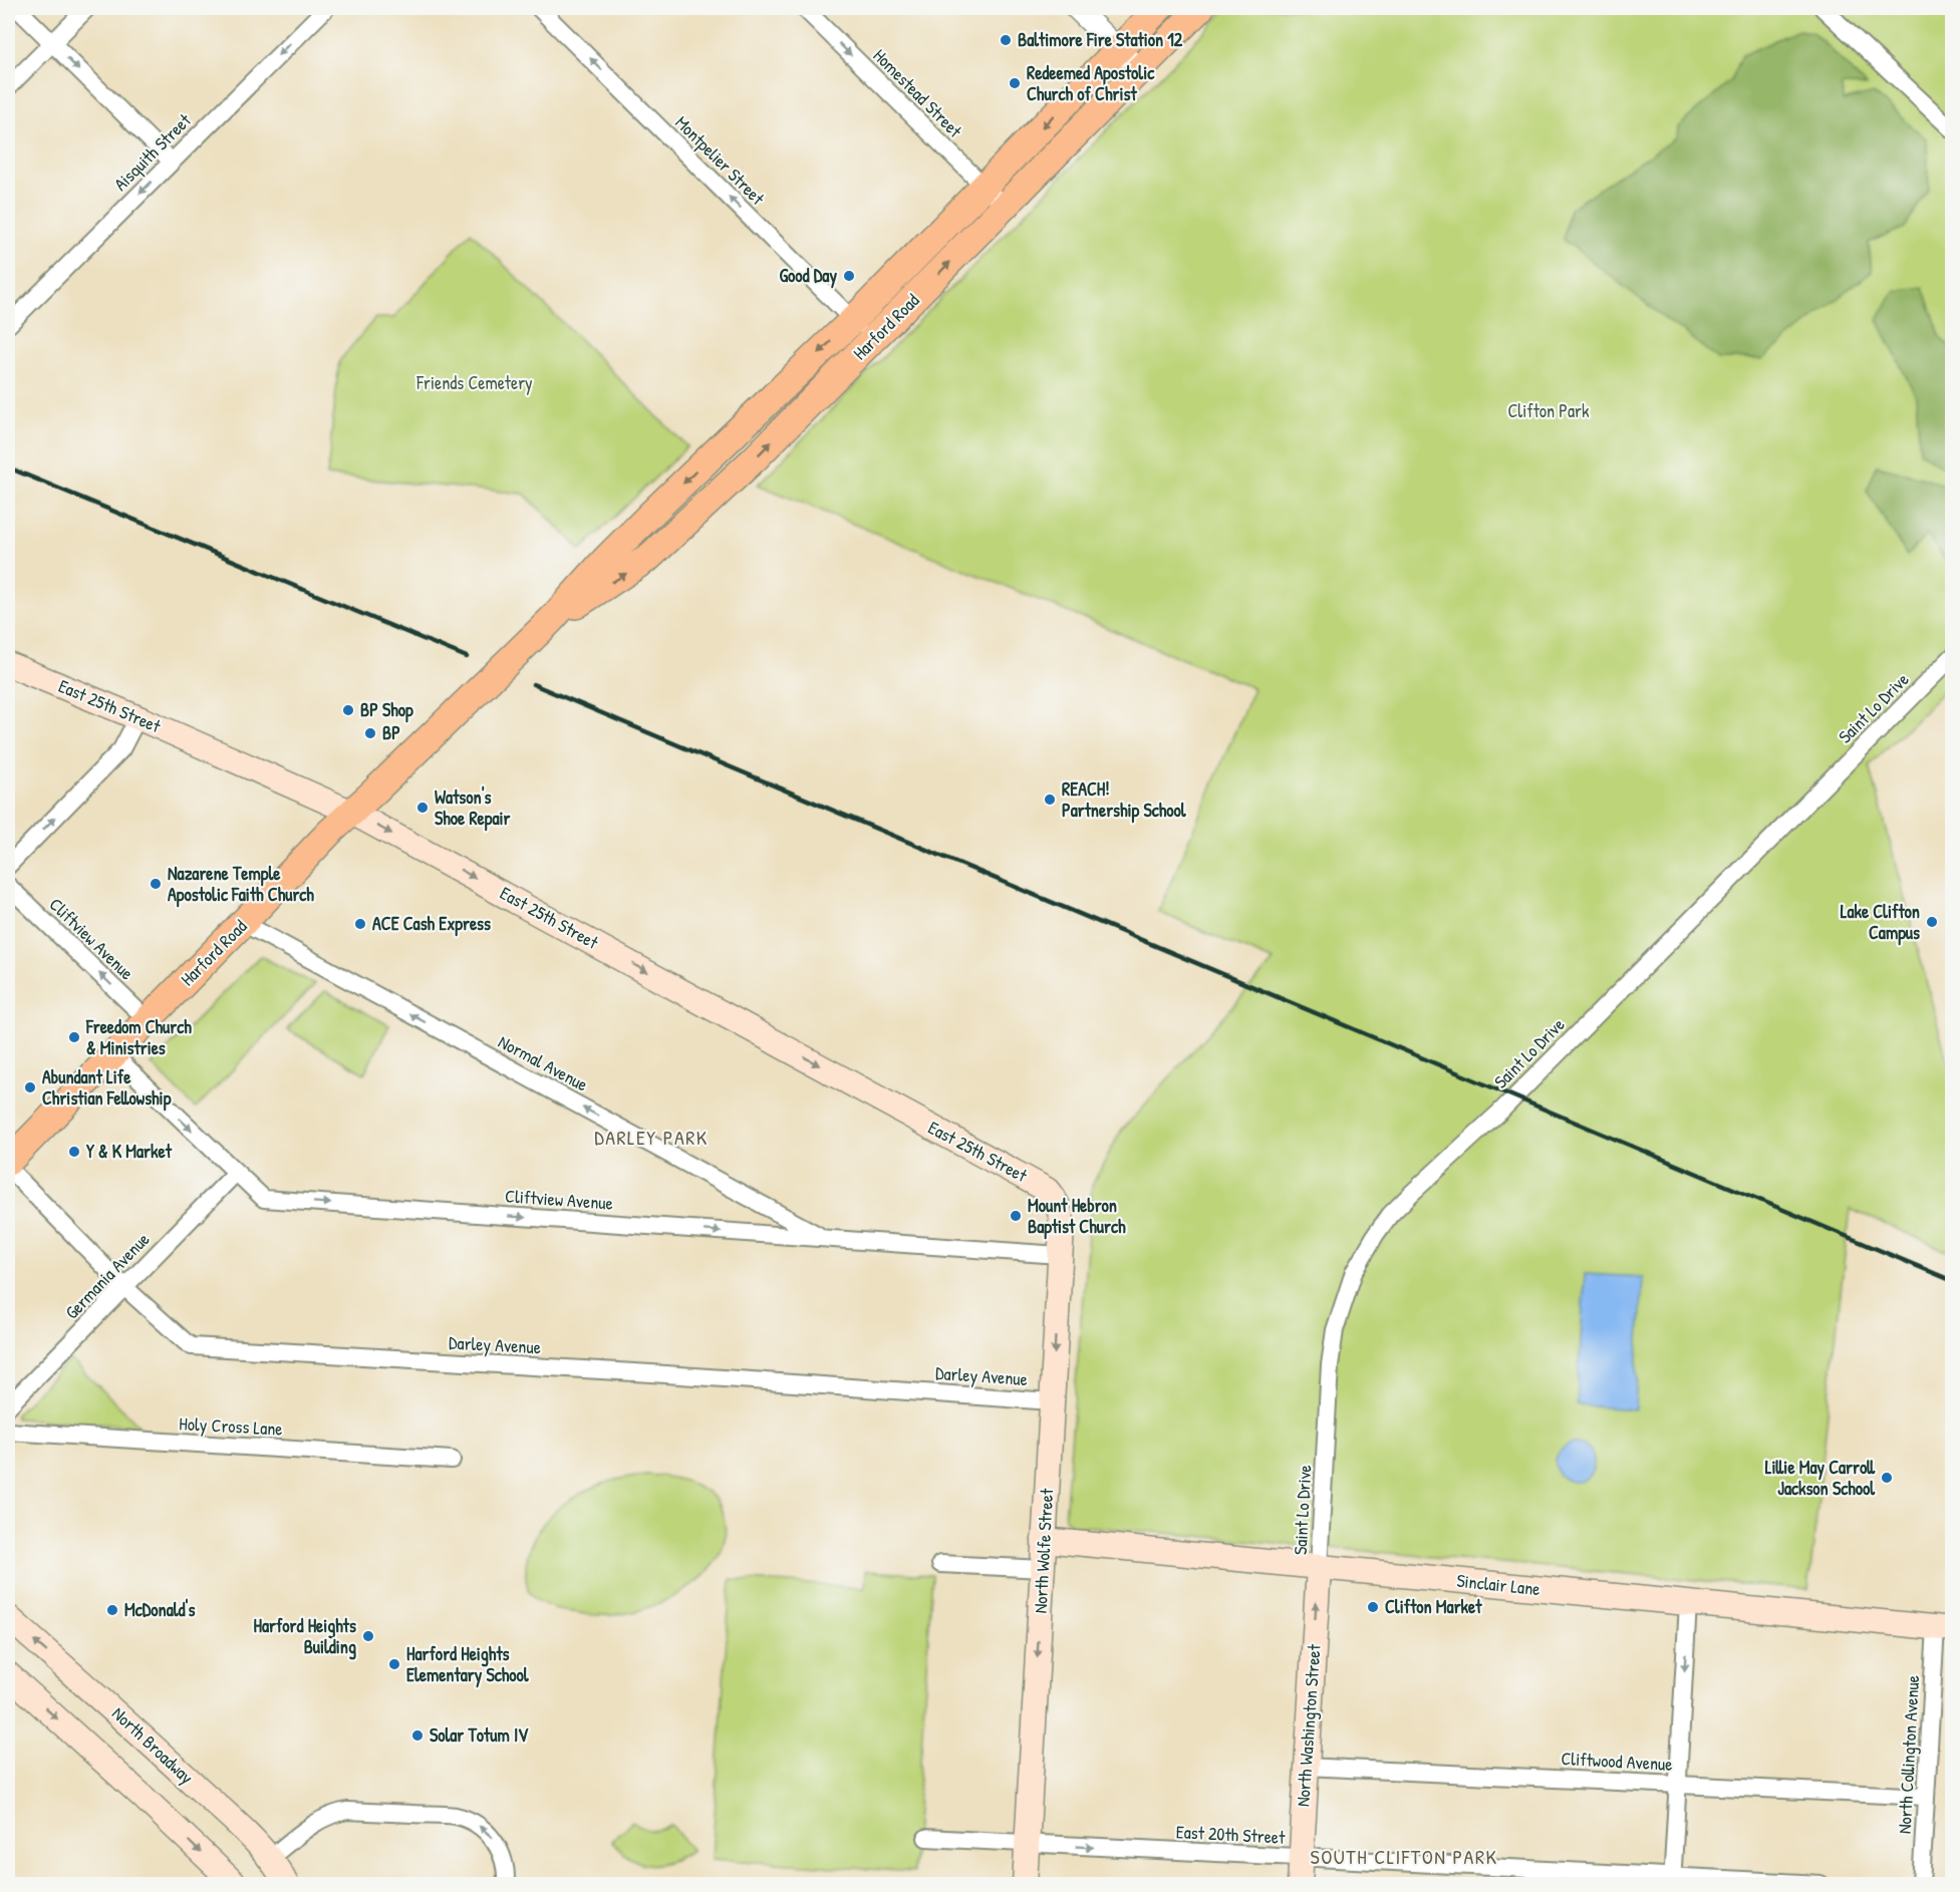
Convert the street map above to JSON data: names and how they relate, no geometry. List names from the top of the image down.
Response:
{
  "streets": {
    "main road": [
      "Harford Road",
      "East 25th Street",
      "North Wolfe Street",
      "Sinclair Lane",
      "North Washington Street",
      "North Broadway"
    ],
    "street": [
      "Homestead Street",
      "Aisquith Street",
      "Montpelier Street",
      "Saint Lo Drive",
      "Cliftview Avenue",
      "Normal Avenue",
      "Germania Avenue",
      "Darley Avenue",
      "Holy Cross Lane",
      "North Collington Avenue",
      "Cliftwood Avenue",
      "East 20th Street"
    ]
  },
  "crossings": [
    ["Homestead Street", "Harford Road"],
    ["Montpelier Street", "Harford Road"],
    ["Harford Road", "East 25th Street"],
    ["Harford Road", "Cliftview Avenue"],
    ["Harford Road", "Normal Avenue"],
    ["East 25th Street", "North Wolfe Street"],
    ["Saint Lo Drive", "Sinclair Lane"],
    ["Saint Lo Drive", "North Washington Street"],
    ["Cliftview Avenue", "Normal Avenue"],
    ["Cliftview Avenue", "Germania Avenue"],
    ["Cliftview Avenue", "North Wolfe Street"],
    ["Germania Avenue", "Darley Avenue"],
    ["Darley Avenue", "North Wolfe Street"],
    ["North Wolfe Street", "Sinclair Lane"],
    ["North Wolfe Street", "East 20th Street"],
    ["Sinclair Lane", "North Washington Street"],
    ["Sinclair Lane", "North Collington Avenue"],
    ["North Washington Street", "Cliftwood Avenue"],
    ["North Washington Street", "East 20th Street"],
    ["North Collington Avenue", "Cliftwood Avenue"]
  ],
  "one_way": [
    "Homestead Street",
    "Aisquith Street",
    "Montpelier Street",
    "East 25th Street",
    "Normal Avenue",
    "North Wolfe Street",
    "North Washington Street"
  ],
  "districts": ["DARLEY PARK", "SOUTH CLIFTON PARK"],
  "parks": ["Friends Cemetery", "Clifton Park"],
  "places": [
    "Baltimore Fire Station 12",
    "Redeemed Apostolic Church of Christ",
    "Good Day",
    "BP Shop",
    "BP",
    "REACH! Partnership School",
    "Watson's Shoe Repair",
    "Nazarene Temple Apostolic Faith Church",
    "Lake Clifton Campus",
    "ACE Cash Express",
    "Freedom Church & Ministries",
    "Abundant Life Christian Fellowship",
    "Y & K Market",
    "Mount Hebron Baptist Church",
    "Lillie May Carroll Jackson School",
    "Clifton Market",
    "McDonald's",
    "Harford Heights Building",
    "Harford Heights Elementary School",
    "Solar Totum IV"
  ]
}
